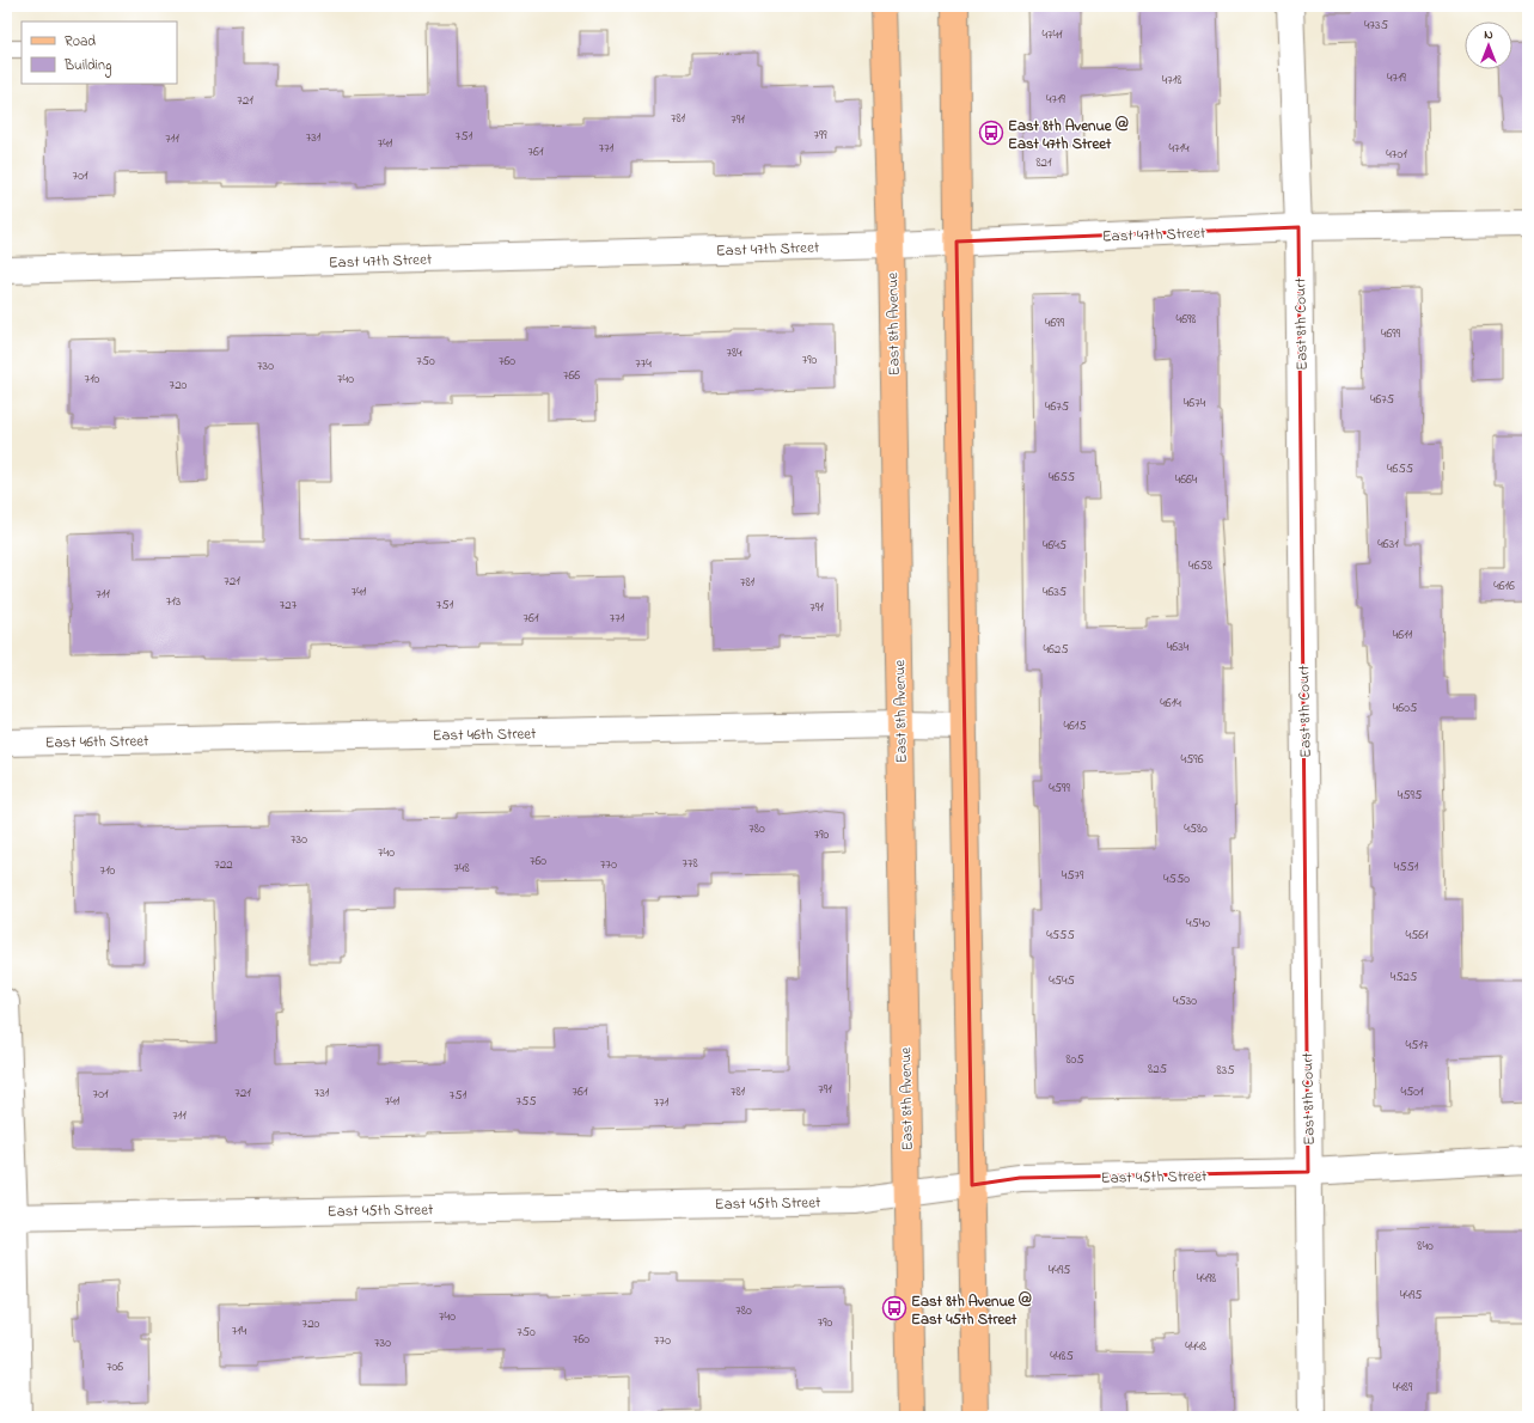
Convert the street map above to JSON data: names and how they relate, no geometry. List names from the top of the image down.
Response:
{
  "streets": {
    "main road": ["East 8th Avenue"],
    "street": [
      "East 47th Street",
      "East 8th Court",
      "East 46th Street",
      "East 45th Street"
    ]
  },
  "crossings": [
    ["East 47th Street", "East 8th Avenue"],
    ["East 47th Street", "East 8th Court"],
    ["East 8th Avenue", "East 46th Street"],
    ["East 8th Avenue", "East 45th Street"],
    ["East 8th Court", "East 45th Street"]
  ],
  "places": {
    "bus stop": ["East 8th Avenue @ East 47th Street", "East 8th Avenue @ East 45th Street"]
  },
  "house_numbers": [
    "4735",
    "4741",
    "4719",
    "4718",
    "4719",
    "721",
    "781",
    "791",
    "799",
    "751",
    "731",
    "711",
    "741",
    "771",
    "4714",
    "761",
    "4701",
    "821",
    "701",
    "4698",
    "4699",
    "4699",
    "784",
    "790",
    "750",
    "760",
    "774",
    "730",
    "766",
    "710",
    "740",
    "720",
    "4675",
    "4674",
    "4675",
    "4655",
    "4655",
    "4664",
    "4631",
    "4645",
    "4658",
    "721",
    "781",
    "4616",
    "741",
    "4635",
    "711",
    "713",
    "727",
    "751",
    "791",
    "761",
    "771",
    "4611",
    "4634",
    "4625",
    "4614",
    "4605",
    "4615",
    "4596",
    "4599",
    "4595",
    "780",
    "4580",
    "790",
    "730",
    "740",
    "760",
    "778",
    "722",
    "770",
    "4551",
    "748",
    "710",
    "4579",
    "4550",
    "4540",
    "4555",
    "4561",
    "4525",
    "4545",
    "4530",
    "4517",
    "805",
    "825",
    "835",
    "791",
    "761",
    "781",
    "4501",
    "721",
    "731",
    "701",
    "751",
    "741",
    "755",
    "771",
    "711",
    "840",
    "4495",
    "4498",
    "4495",
    "780",
    "740",
    "790",
    "720",
    "714",
    "750",
    "760",
    "770",
    "730",
    "4448",
    "4485",
    "706",
    "4489"
  ],
  "legend": ["Road", "Building"],
  "north": "top"
}
